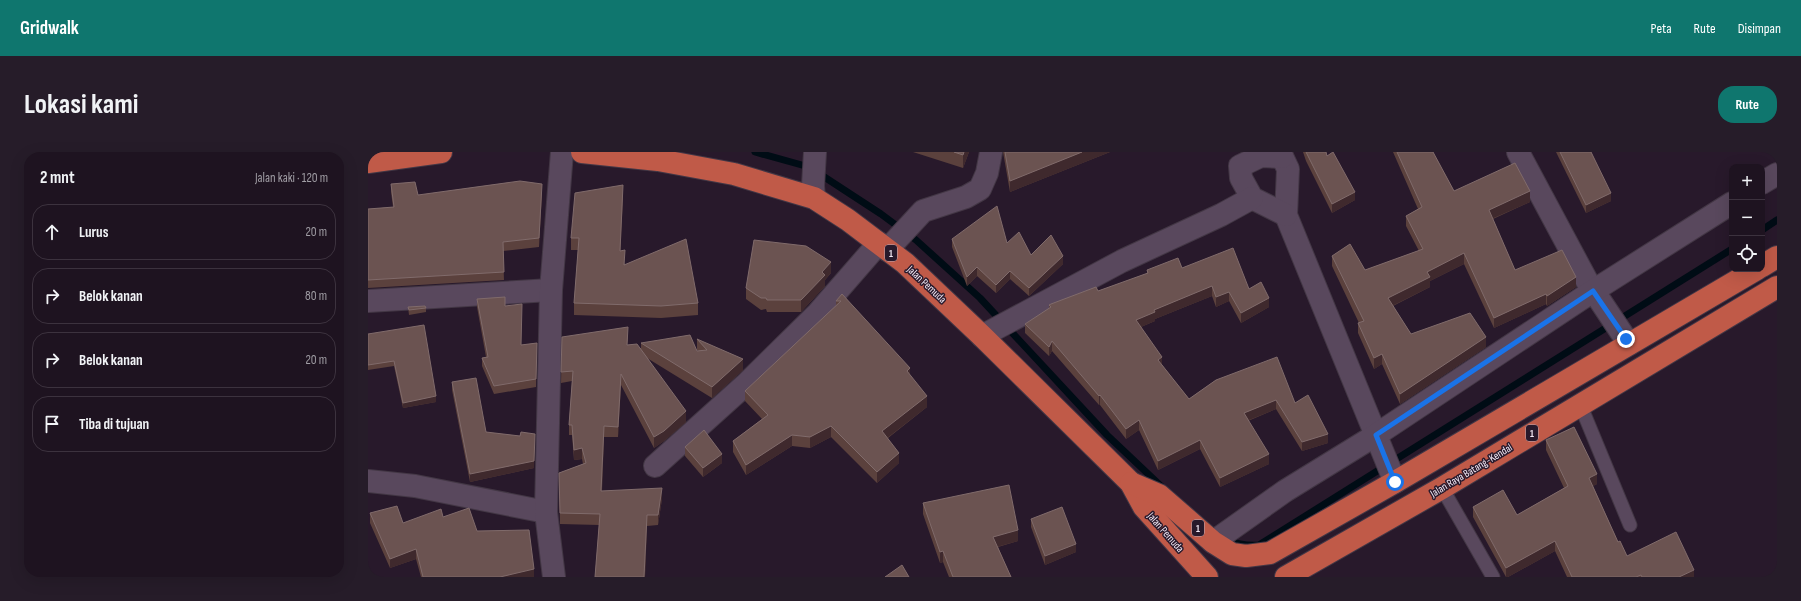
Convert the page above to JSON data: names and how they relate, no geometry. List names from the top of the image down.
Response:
{
  "streets": {
    "highway": ["1", "Jalan Pemuda", "Jalan Raya Batang-Kendal"]
  },
  "crossings": [
    ["1", "Jalan Pemuda"]
  ],
  "page": {
    "header": "Gridwalk",
    "nav": ["Peta", "Rute", "Disimpan"],
    "buttons": "Rute",
    "title": "Lokasi kami",
    "heading": ["2 mnt", "Jalan kaki · 120 m"],
    "map_buttons": ["+", "−"],
    "list": [
      ["Lurus", "20 m"],
      ["Belok kanan", "80 m"],
      ["Belok kanan", "20 m"],
      "Tiba di tujuan"
    ]
  }
}
